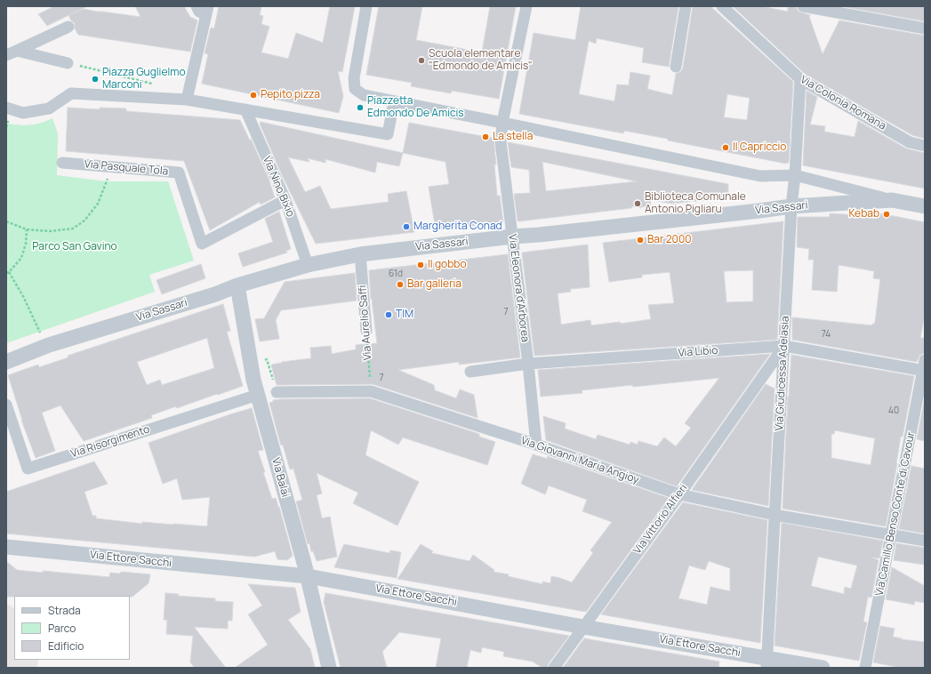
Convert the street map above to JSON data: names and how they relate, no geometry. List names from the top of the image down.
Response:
{
  "streets": {
    "street": [
      "Via Colonia Romana",
      "Via Pasquale Tola",
      "Via Nino Bixio",
      "Via Sassari",
      "Via Eleonora d'Arborea",
      "Via Aurelio Saffi",
      "Via Libio",
      "Via Giudicessa Adelasia",
      "Via Risorgimento",
      "Via Giovanni Maria Angioy",
      "Via Balai",
      "Via Camillo Benso Conte di Cavour",
      "Via Vittorio Alfieri",
      "Via Ettore Sacchi"
    ]
  },
  "crossings": [
    ["Via Colonia Romana", "Via Giudicessa Adelasia"],
    ["Via Pasquale Tola", "Via Nino Bixio"],
    ["Via Nino Bixio", "Via Sassari"],
    ["Via Sassari", "Via Eleonora d'Arborea"],
    ["Via Sassari", "Via Aurelio Saffi"],
    ["Via Sassari", "Via Giudicessa Adelasia"],
    ["Via Sassari", "Via Balai"],
    ["Via Eleonora d'Arborea", "Via Libio"],
    ["Via Eleonora d'Arborea", "Via Giovanni Maria Angioy"],
    ["Via Aurelio Saffi", "Via Giovanni Maria Angioy"],
    ["Via Libio", "Via Giudicessa Adelasia"],
    ["Via Libio", "Via Camillo Benso Conte di Cavour"],
    ["Via Libio", "Via Vittorio Alfieri"],
    ["Via Giudicessa Adelasia", "Via Giovanni Maria Angioy"],
    ["Via Giudicessa Adelasia", "Via Vittorio Alfieri"],
    ["Via Giudicessa Adelasia", "Via Ettore Sacchi"],
    ["Via Risorgimento", "Via Balai"],
    ["Via Giovanni Maria Angioy", "Via Camillo Benso Conte di Cavour"],
    ["Via Giovanni Maria Angioy", "Via Vittorio Alfieri"],
    ["Via Balai", "Via Ettore Sacchi"],
    ["Via Vittorio Alfieri", "Via Ettore Sacchi"]
  ],
  "parks": ["Parco San Gavino"],
  "places": [
    "Scuola elementare \"Edmondo de Amicis\"",
    "Piazza Guglielmo Marconi",
    "Pepito pizza",
    "Piazzetta Edmondo De Amicis",
    "La stella",
    "Il Capriccio",
    "Biblioteca Comunale Antonio Pigliaru",
    "Kebab",
    "Margherita Conad",
    "Bar 2000",
    "Il gobbo",
    "Bar galleria",
    "TIM"
  ],
  "house_numbers": [
    "61d",
    "7",
    "74",
    "7",
    "40"
  ],
  "legend": ["Strada", "Parco", "Edificio"]
}
